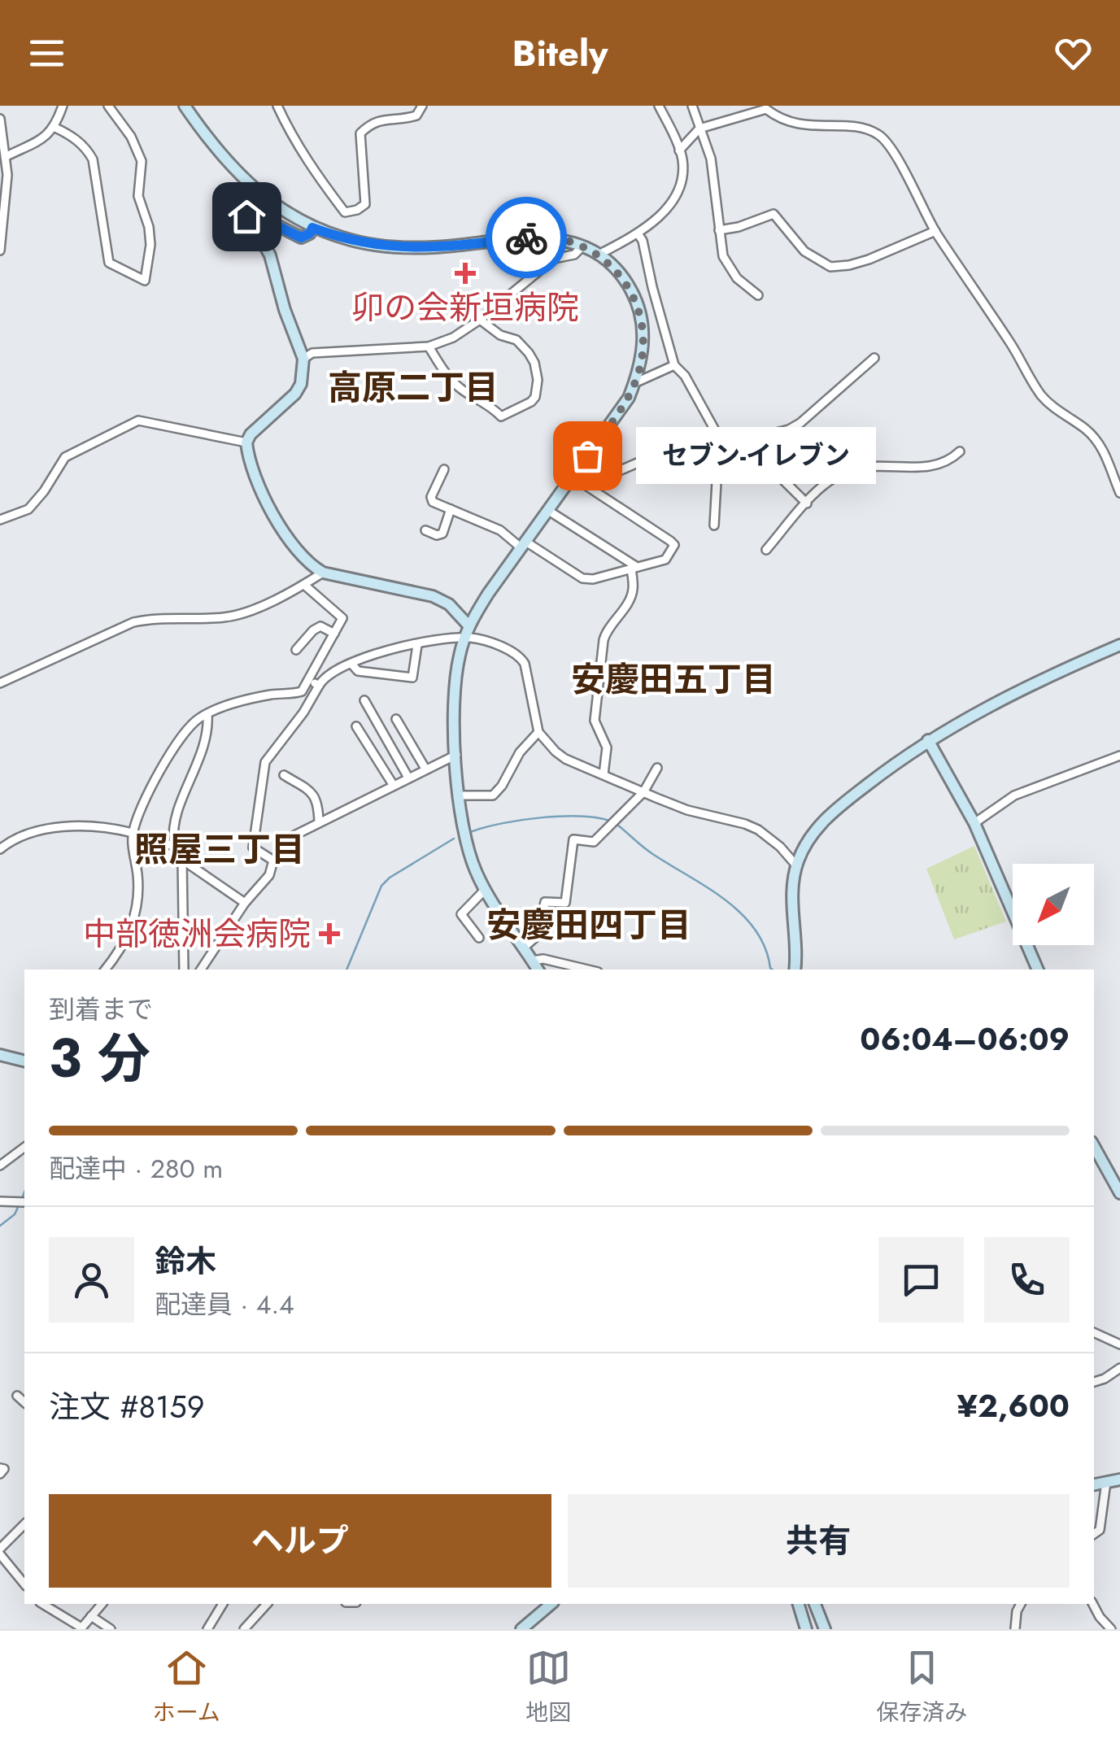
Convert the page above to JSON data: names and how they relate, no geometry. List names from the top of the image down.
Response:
{
  "districts": [
    "高原二丁目",
    "安慶田五丁目",
    "照屋三丁目",
    "安慶田四丁目"
  ],
  "places": {
    "health": ["卯の会新垣病院", "中部徳洲会病院"],
    "other": ["セブン-イレブン"]
  },
  "north": "bottom left",
  "page": {
    "header": "Bitely",
    "bubble": "セブン-イレブン",
    "heading": ["3 分", "到着まで", "06:04–06:09"],
    "panel": [
      "鈴木",
      "配達員 · 4.4",
      "注文 #8159",
      "¥2,600"
    ],
    "bar": "配達中 · 280 m",
    "buttons": ["ヘルプ", "共有"],
    "tabs": ["ホーム", "地図", "保存済み"]
  }
}
